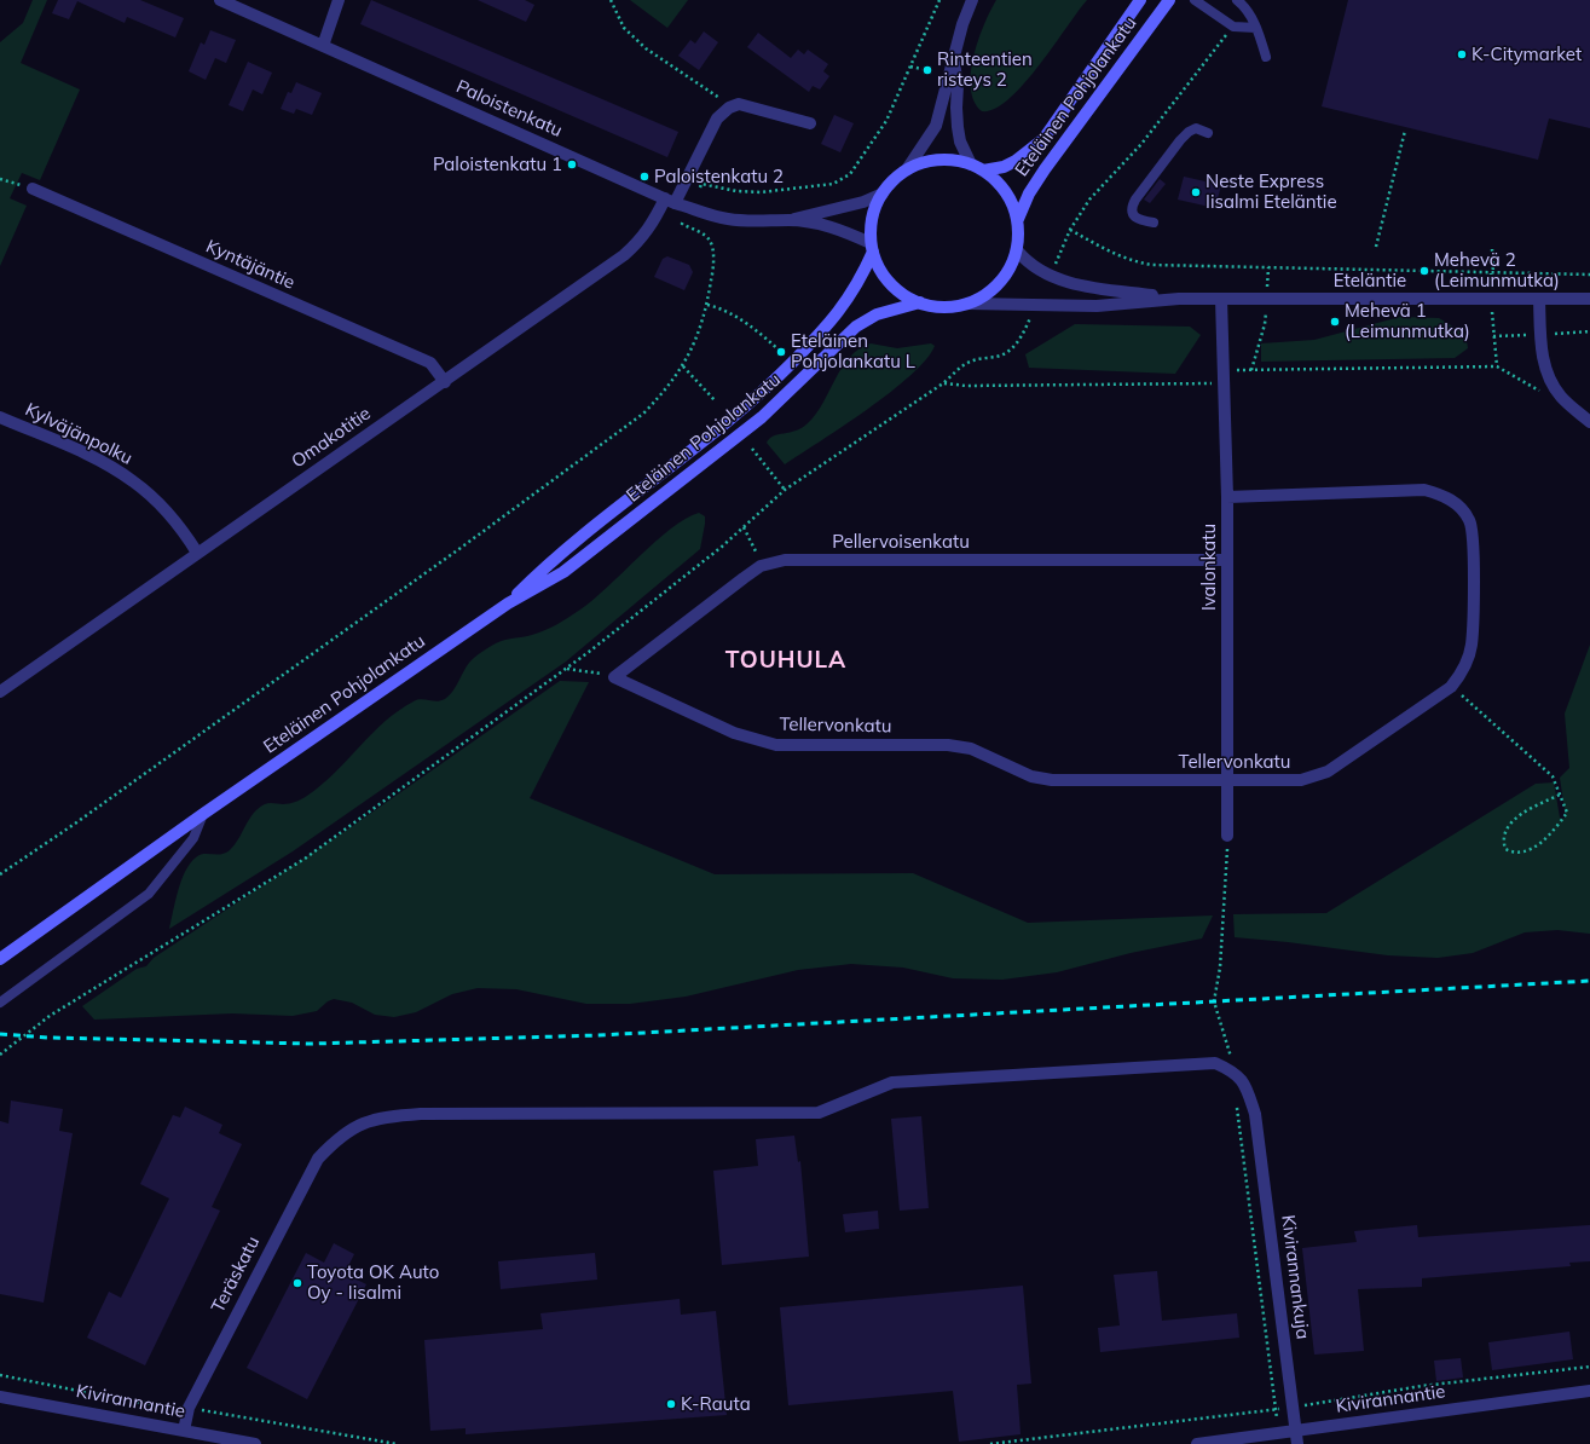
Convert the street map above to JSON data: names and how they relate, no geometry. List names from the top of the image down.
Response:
{
  "streets": {
    "main road": ["Eteläinen Pohjolankatu"],
    "street": [
      "Paloistenkatu",
      "Kyntäjäntie",
      "Eteläntie",
      "Kylväjänpolku",
      "Omakotitie",
      "Pellervoisenkatu",
      "Ivalonkatu",
      "Tellervonkatu",
      "Teräskatu",
      "Kivirannankuja",
      "Kivirannantie"
    ]
  },
  "crossings": [
    ["Eteläinen Pohjolankatu", "Paloistenkatu"],
    ["Eteläinen Pohjolankatu", "Eteläntie"],
    ["Paloistenkatu", "Eteläntie"],
    ["Paloistenkatu", "Omakotitie"],
    ["Kyntäjäntie", "Omakotitie"],
    ["Eteläntie", "Ivalonkatu"],
    ["Kylväjänpolku", "Omakotitie"],
    ["Pellervoisenkatu", "Ivalonkatu"],
    ["Pellervoisenkatu", "Tellervonkatu"],
    ["Ivalonkatu", "Tellervonkatu"],
    ["Teräskatu", "Kivirannankuja"],
    ["Teräskatu", "Kivirannantie"],
    ["Kivirannankuja", "Kivirannantie"]
  ],
  "districts": ["TOUHULA"],
  "places": [
    "K-Citymarket",
    "Rinteentien risteys 2",
    "Paloistenkatu 1",
    "Paloistenkatu 2",
    "Neste Express Iisalmi Eteläntie",
    "Mehevä 2 (Leimunmutka)",
    "Mehevä 1 (Leimunmutka)",
    "Eteläinen Pohjolankatu L",
    "Toyota OK Auto Oy - Iisalmi",
    "K-Rauta"
  ]
}
